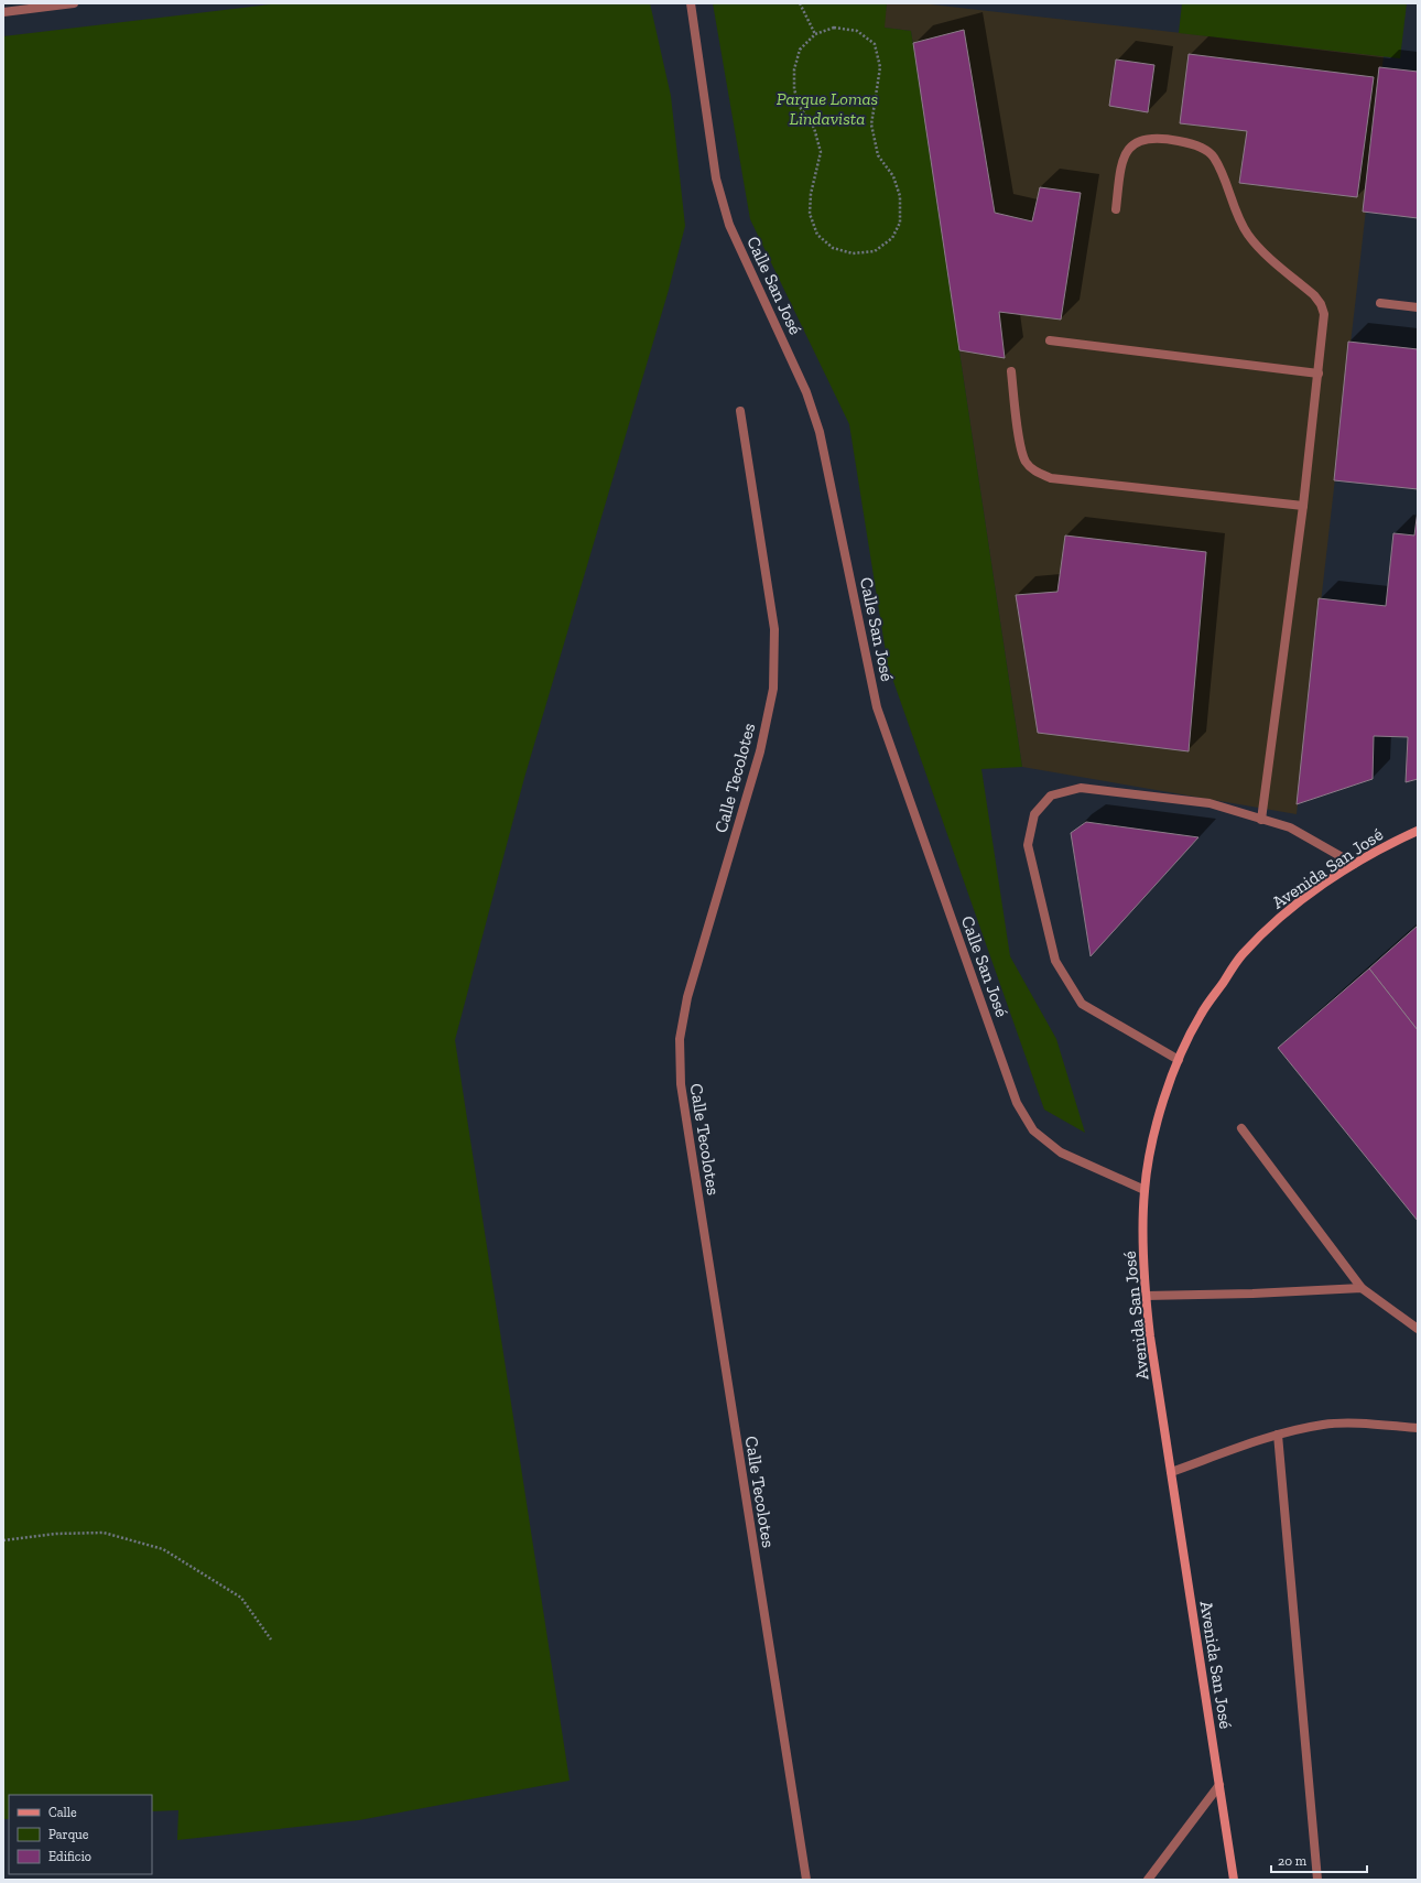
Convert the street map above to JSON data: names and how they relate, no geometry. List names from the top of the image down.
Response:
{
  "streets": {
    "main road": ["Avenida San José"],
    "street": ["Calle San José", "Calle Tecolotes"]
  },
  "crossings": [
    ["Calle San José", "Avenida San José"]
  ],
  "parks": ["Parque Lomas Lindavista"],
  "legend": ["Calle", "Parque", "Edificio"],
  "scale_bar": "20 m"
}
